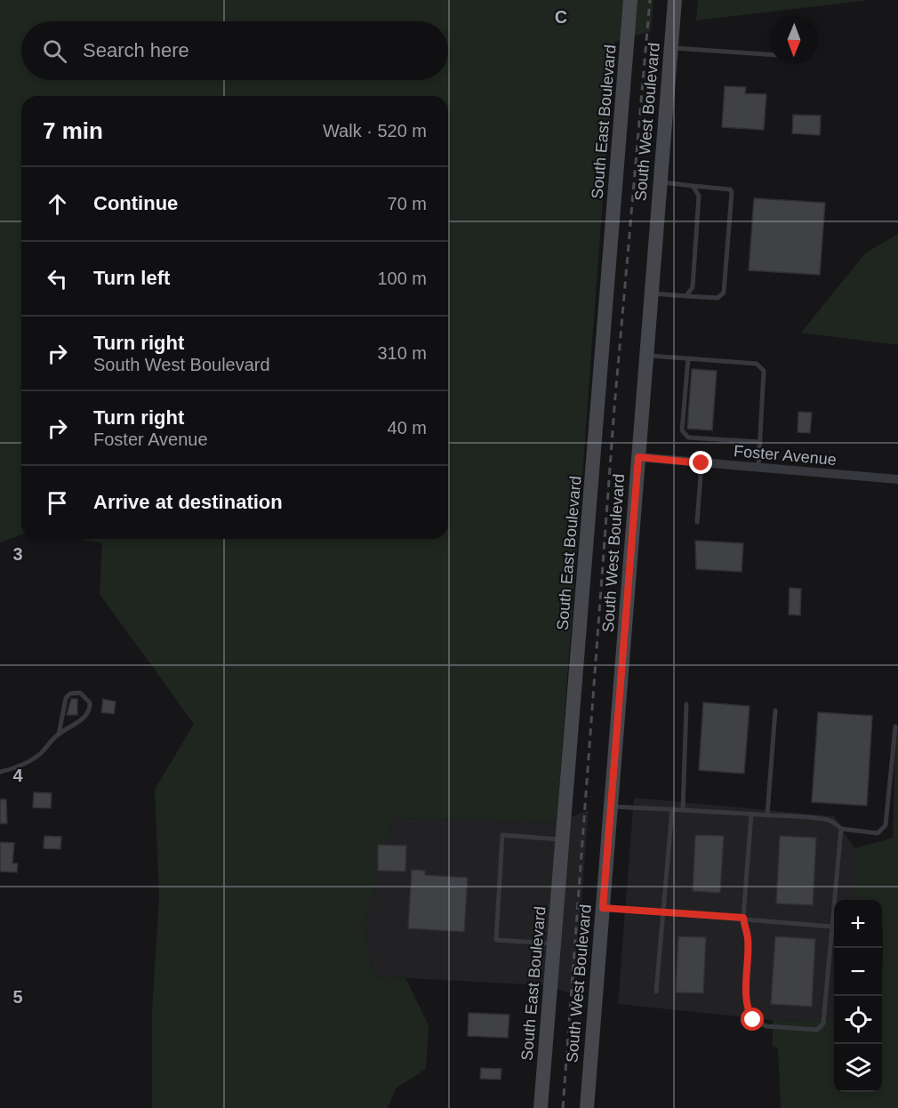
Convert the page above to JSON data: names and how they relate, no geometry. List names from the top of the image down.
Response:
{
  "streets": {
    "main road": ["South East Boulevard", "South West Boulevard"],
    "street": ["Foster Avenue"]
  },
  "crossings": [
    ["South West Boulevard", "Foster Avenue"]
  ],
  "north": "bottom",
  "page": {
    "search": "Search here",
    "heading": ["7 min", "Walk · 520 m"],
    "list": [
      ["Continue", "70 m"],
      ["Turn left", "100 m"],
      ["Turn right", "South West Boulevard", "310 m"],
      ["Turn right", "Foster Avenue", "40 m"],
      "Arrive at destination"
    ],
    "map_buttons": ["+", "−"]
  },
  "grid": {
    "columns": ["C"],
    "rows": ["3", "4", "5"]
  }
}
